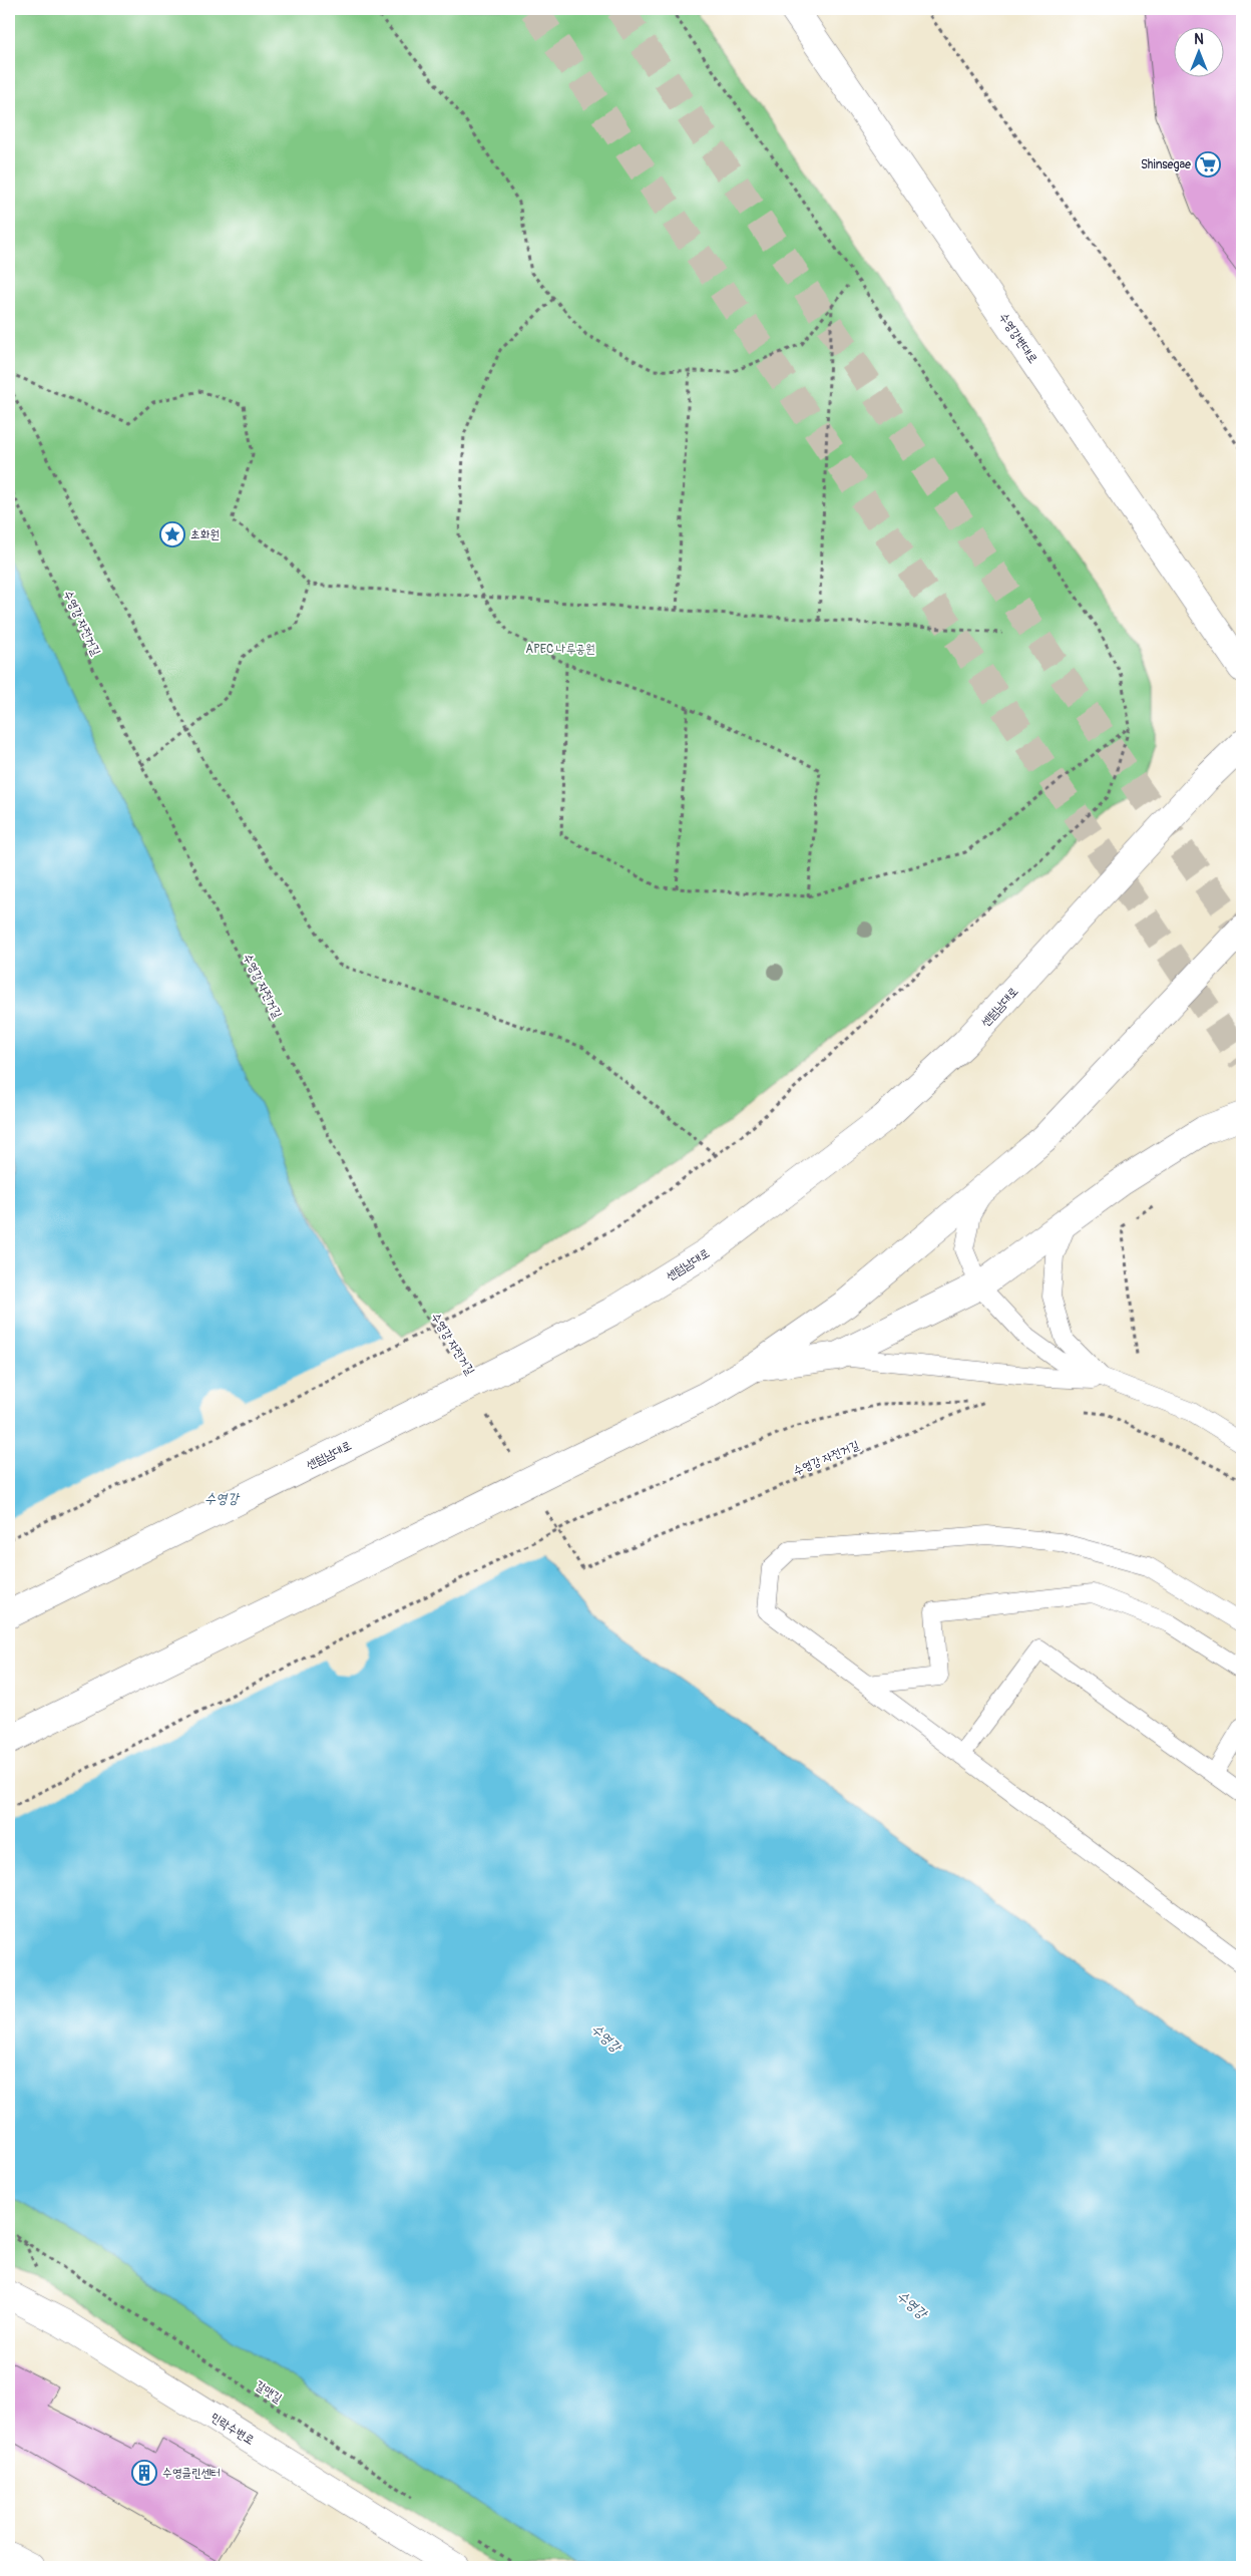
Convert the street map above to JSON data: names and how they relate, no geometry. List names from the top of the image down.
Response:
{
  "streets": {
    "main road": ["수영강변대로", "센텀남대로", "민락수변로"],
    "path": ["수영강 자전거길", "갈맷길"]
  },
  "water": ["수영강"],
  "parks": ["APEC 나루공원"],
  "places": {
    "supermarket": ["Shinsegae"],
    "place": ["초화원"],
    "building": ["수영클린센터"]
  },
  "north": "top"
}
